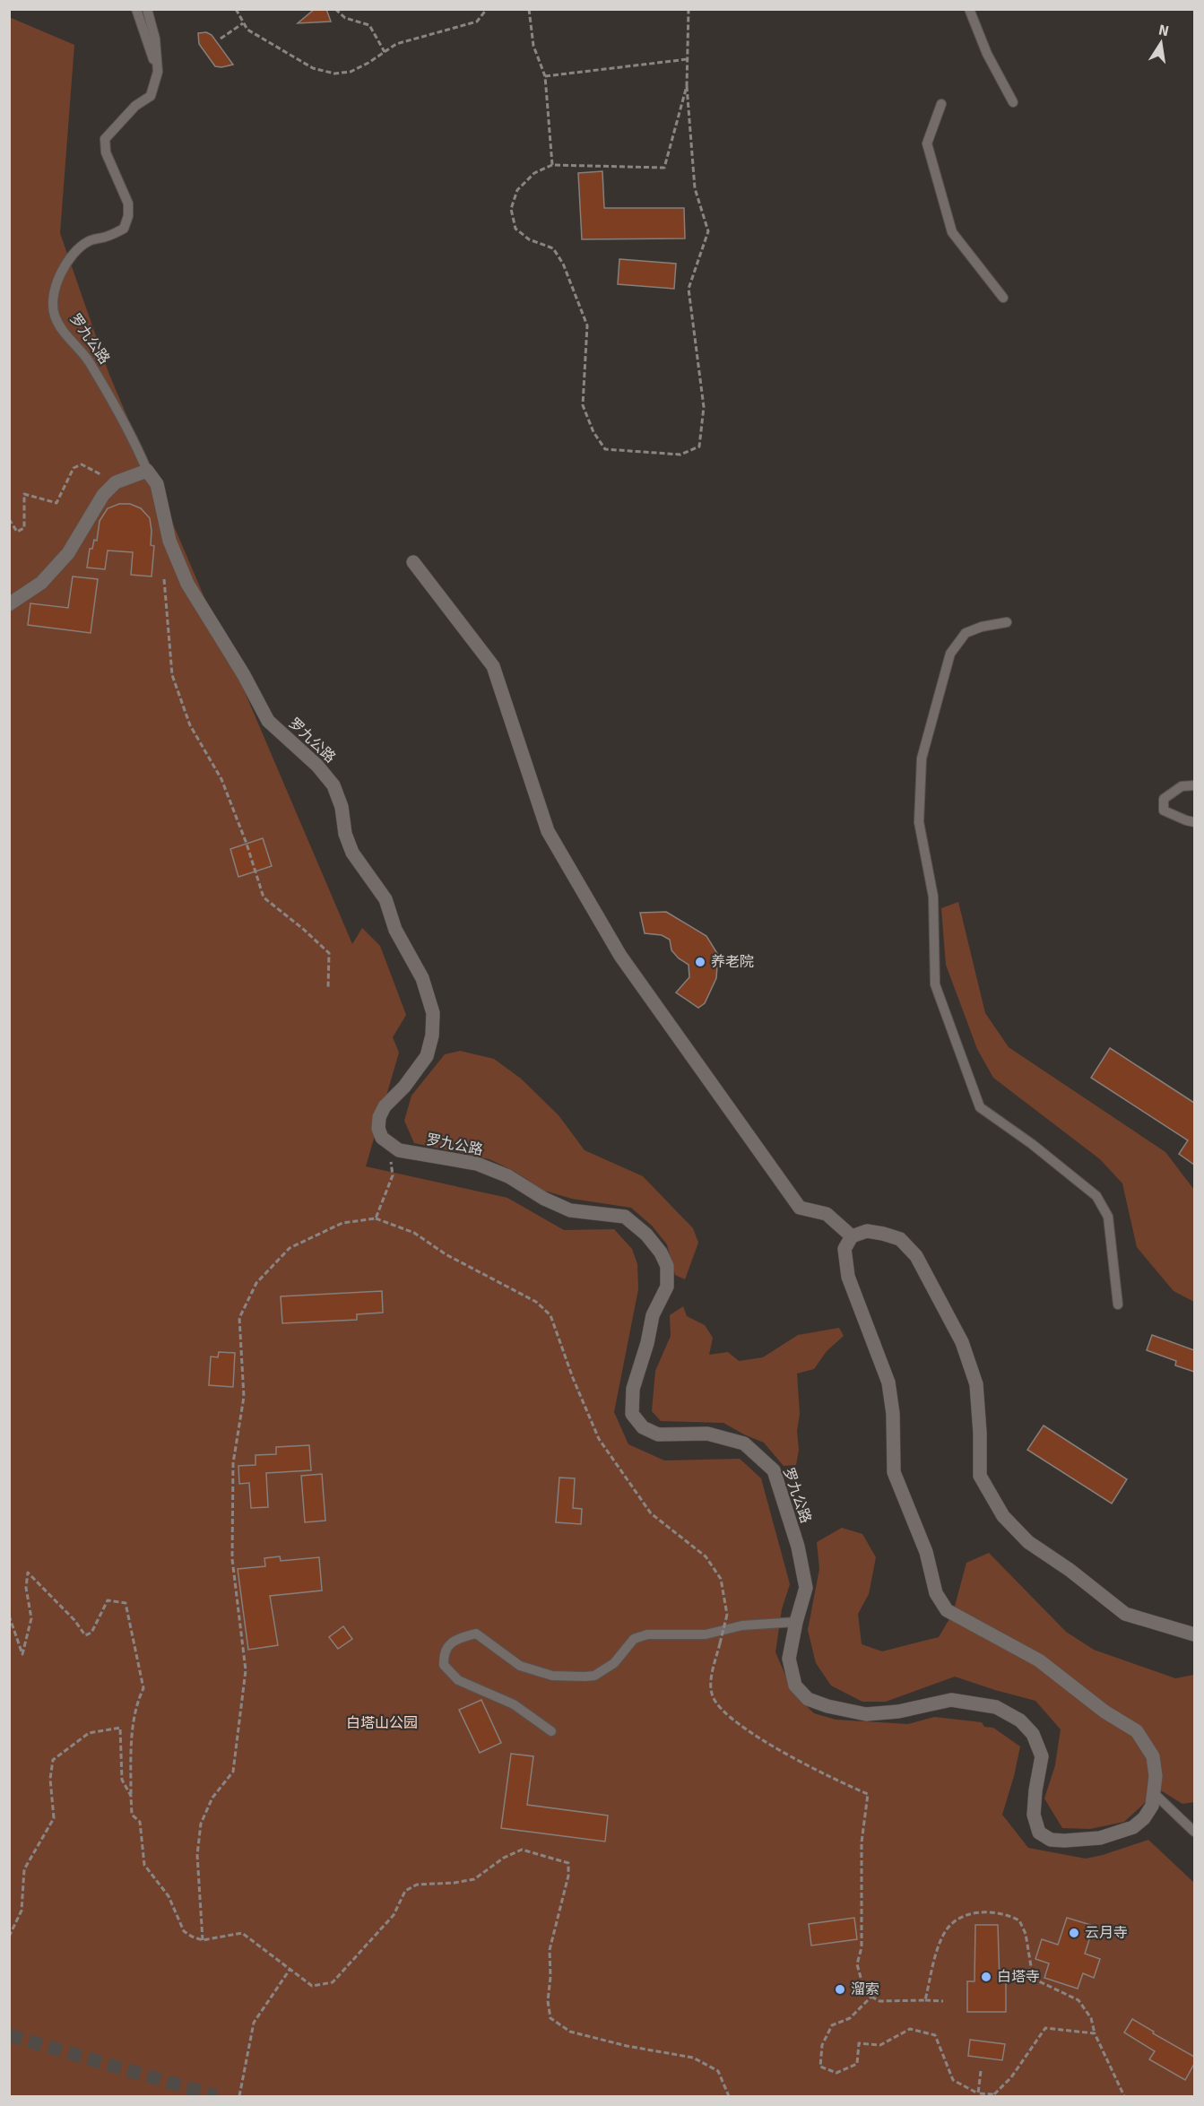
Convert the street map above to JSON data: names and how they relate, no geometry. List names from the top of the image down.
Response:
{
  "streets": {
    "street": ["罗九公路"]
  },
  "parks": ["白塔山公园"],
  "places": [
    "养老院",
    "云月寺",
    "白塔寺",
    "溜索"
  ],
  "north": "top"
}
